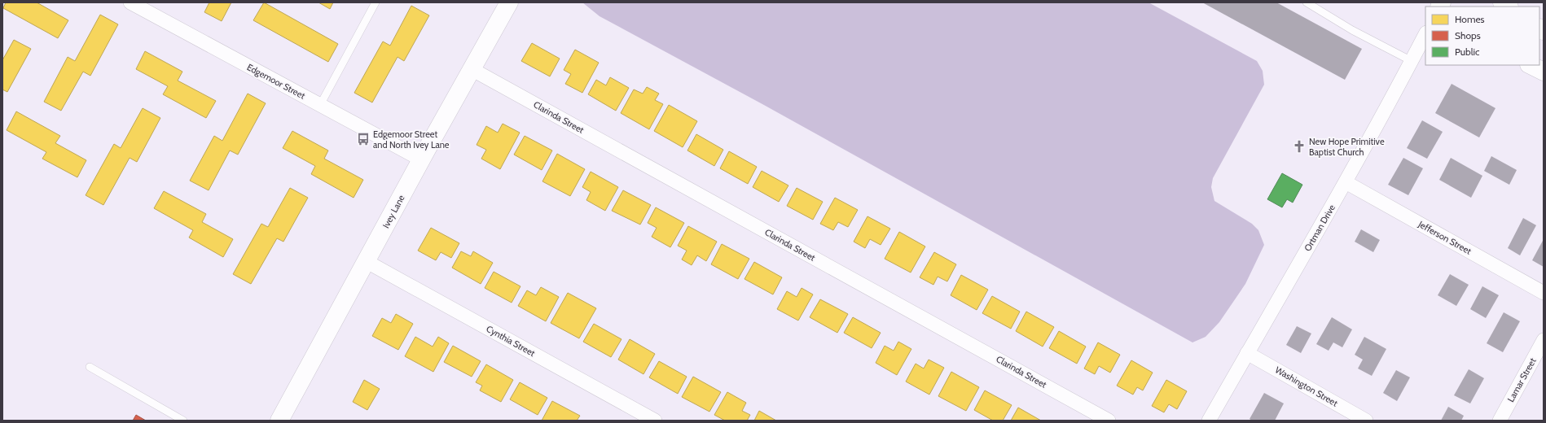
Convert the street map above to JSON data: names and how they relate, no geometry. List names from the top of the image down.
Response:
{
  "streets": {
    "main road": ["Ivey Lane"],
    "street": [
      "Edgemoor Street",
      "Clarinda Street",
      "Ortman Drive",
      "Jefferson Street",
      "Cynthia Street",
      "Lamar Street",
      "Washington Street"
    ]
  },
  "crossings": [
    ["Edgemoor Street", "Ivey Lane"],
    ["Clarinda Street", "Ivey Lane"],
    ["Ivey Lane", "Cynthia Street"],
    ["Ortman Drive", "Jefferson Street"],
    ["Ortman Drive", "Washington Street"]
  ],
  "places": {
    "bus stop": ["Edgemoor Street and North Ivey Lane"],
    "church": ["New Hope Primitive Baptist Church"]
  },
  "legend": ["Homes", "Shops", "Public"]
}
